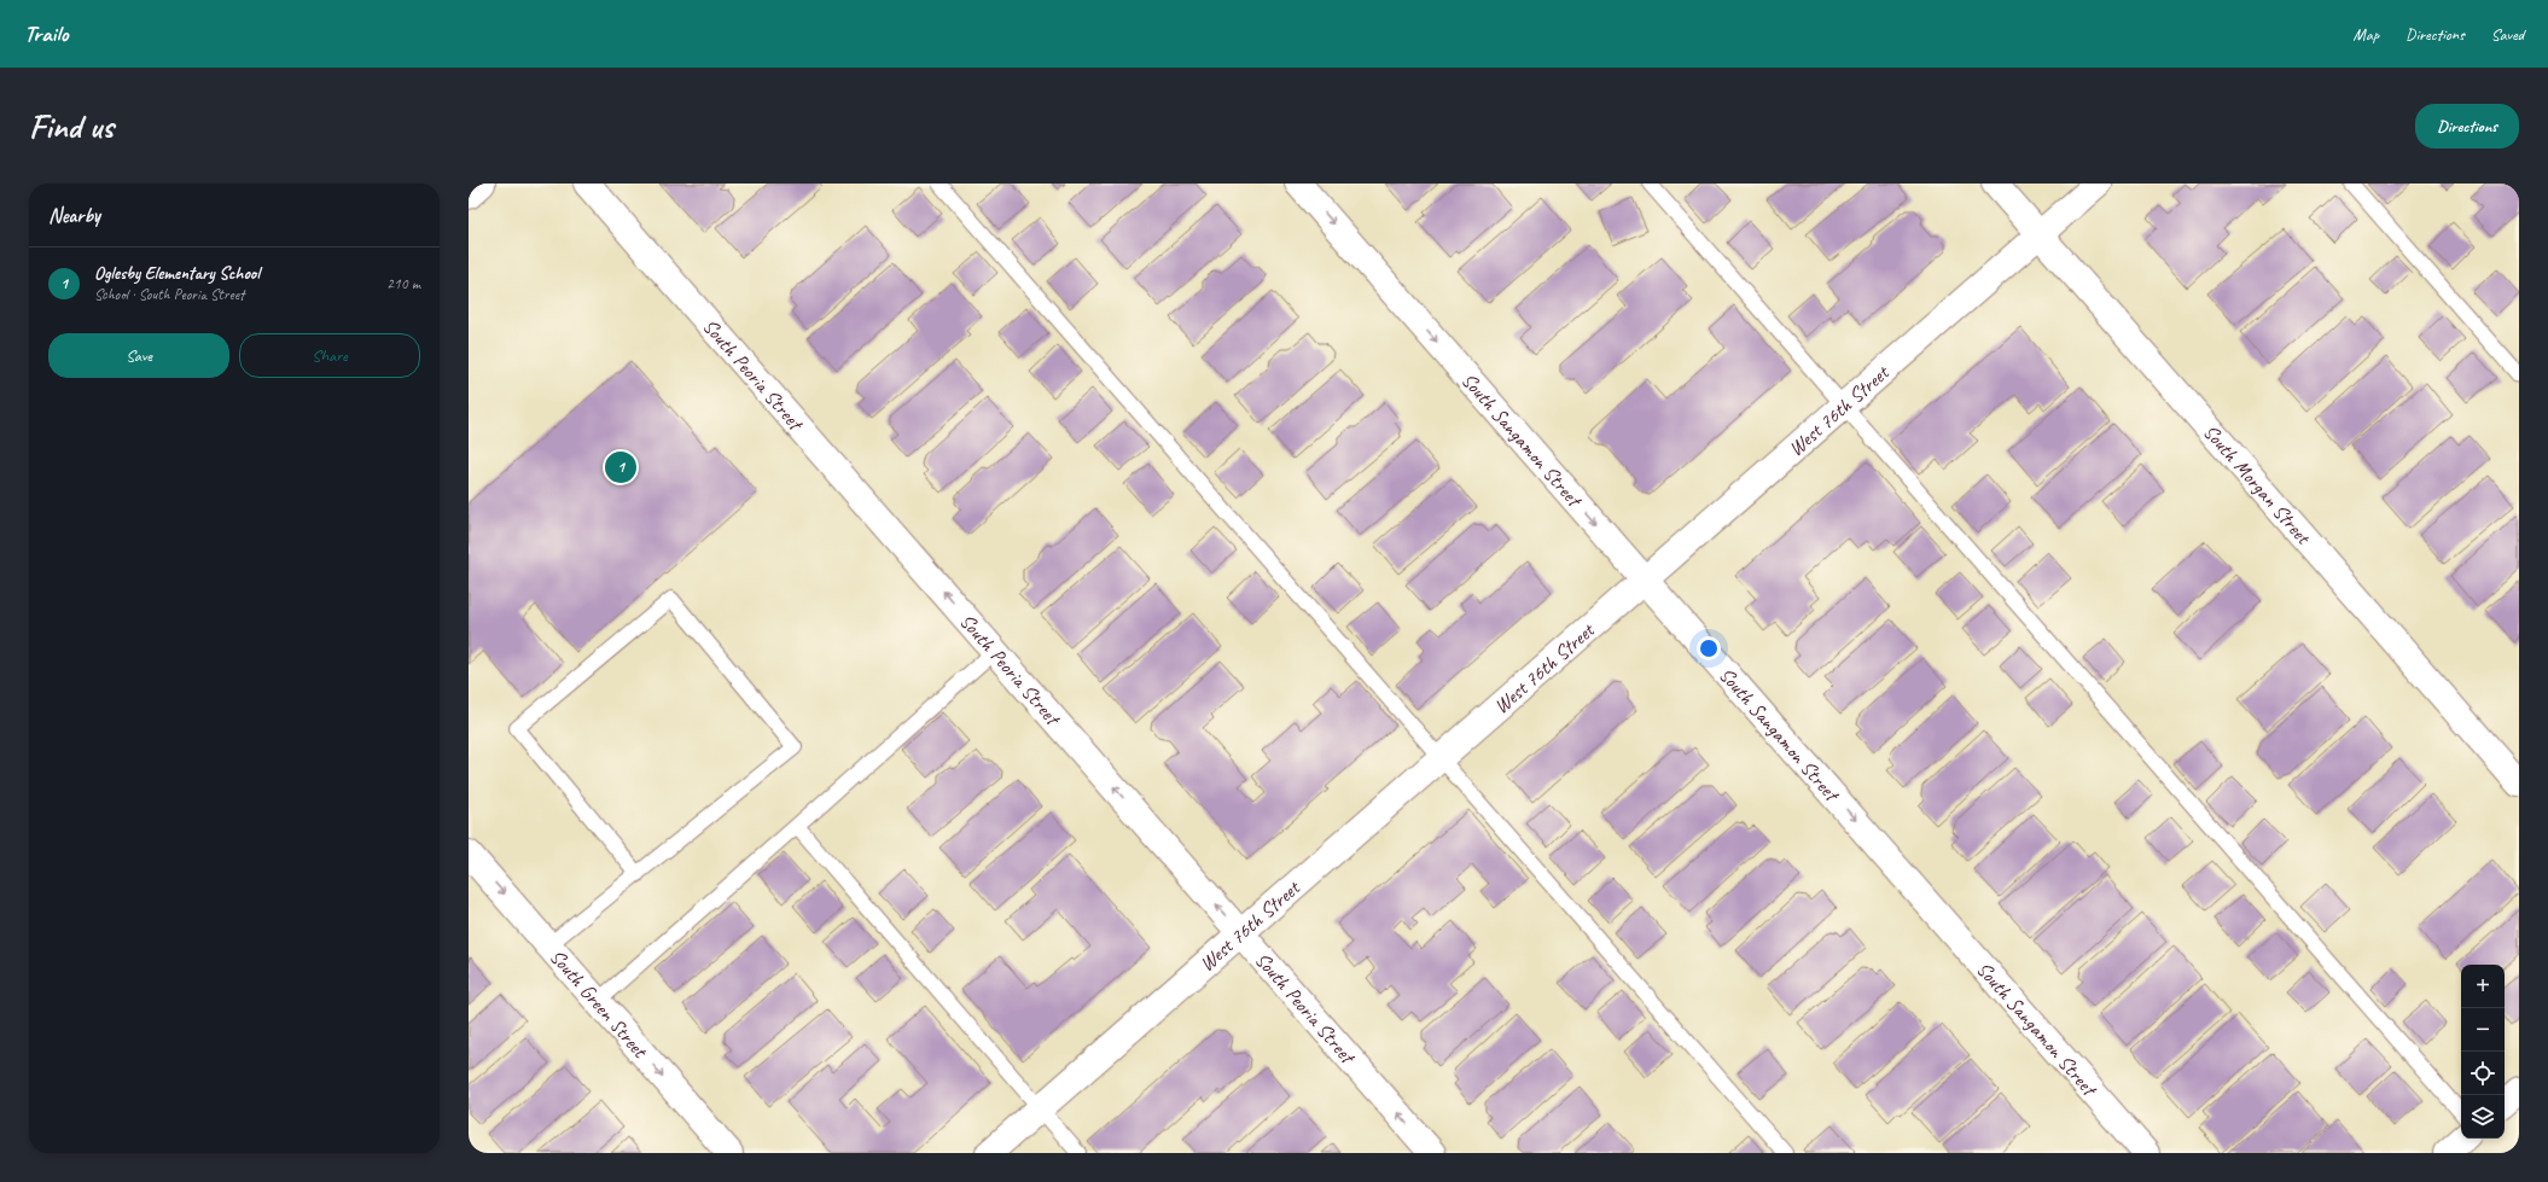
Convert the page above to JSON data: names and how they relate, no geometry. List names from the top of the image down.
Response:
{
  "streets": {
    "street": [
      "South Peoria Street",
      "West 76th Street",
      "South Sangamon Street",
      "South Morgan Street",
      "South Green Street"
    ]
  },
  "crossings": [
    ["South Peoria Street", "West 76th Street"],
    ["West 76th Street", "South Sangamon Street"],
    ["West 76th Street", "South Morgan Street"]
  ],
  "one_way": ["South Peoria Street", "South Sangamon Street", "South Green Street"],
  "page": {
    "header": "Trailo",
    "nav": ["Map", "Directions", "Saved"],
    "buttons": [
      "Directions",
      ["Save", "Share"]
    ],
    "title": "Find us",
    "heading": "Nearby",
    "list": [
      {
        "mark": "1",
        "name": "Oglesby Elementary School",
        "note": "School · South Peoria Street",
        "value": "210 m"
      }
    ],
    "pins": "1",
    "map_buttons": ["+", "−"]
  }
}
